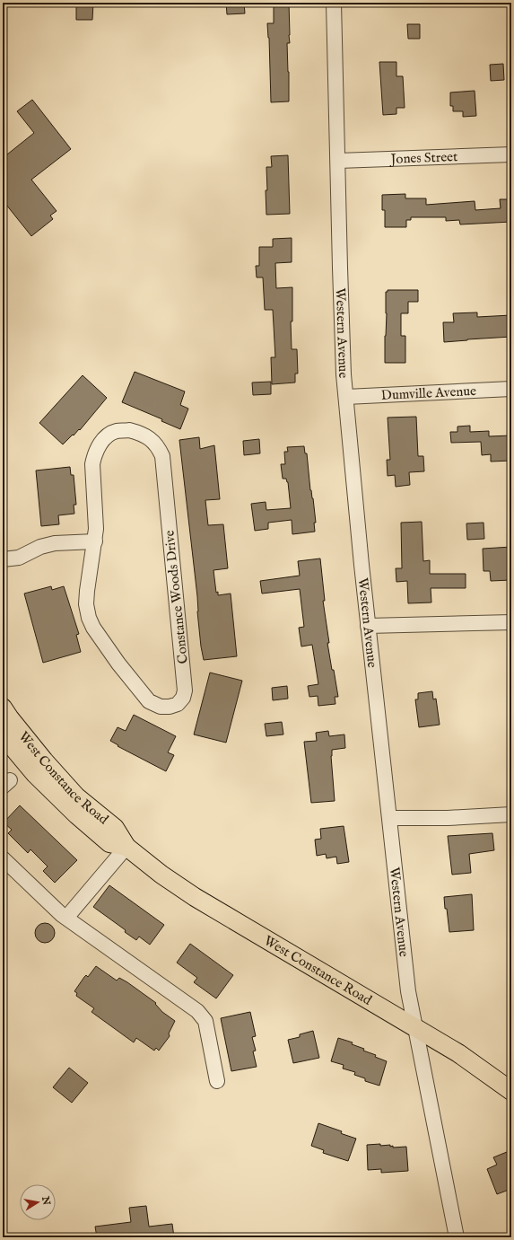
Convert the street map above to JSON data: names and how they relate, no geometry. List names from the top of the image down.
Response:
{
  "streets": {
    "main road": ["West Constance Road"],
    "street": [
      "Jones Street",
      "Western Avenue",
      "Dumville Avenue",
      "Constance Woods Drive"
    ]
  },
  "crossings": [
    ["Jones Street", "Western Avenue"],
    ["Western Avenue", "Dumville Avenue"],
    ["Western Avenue", "West Constance Road"]
  ],
  "north": "right"
}
